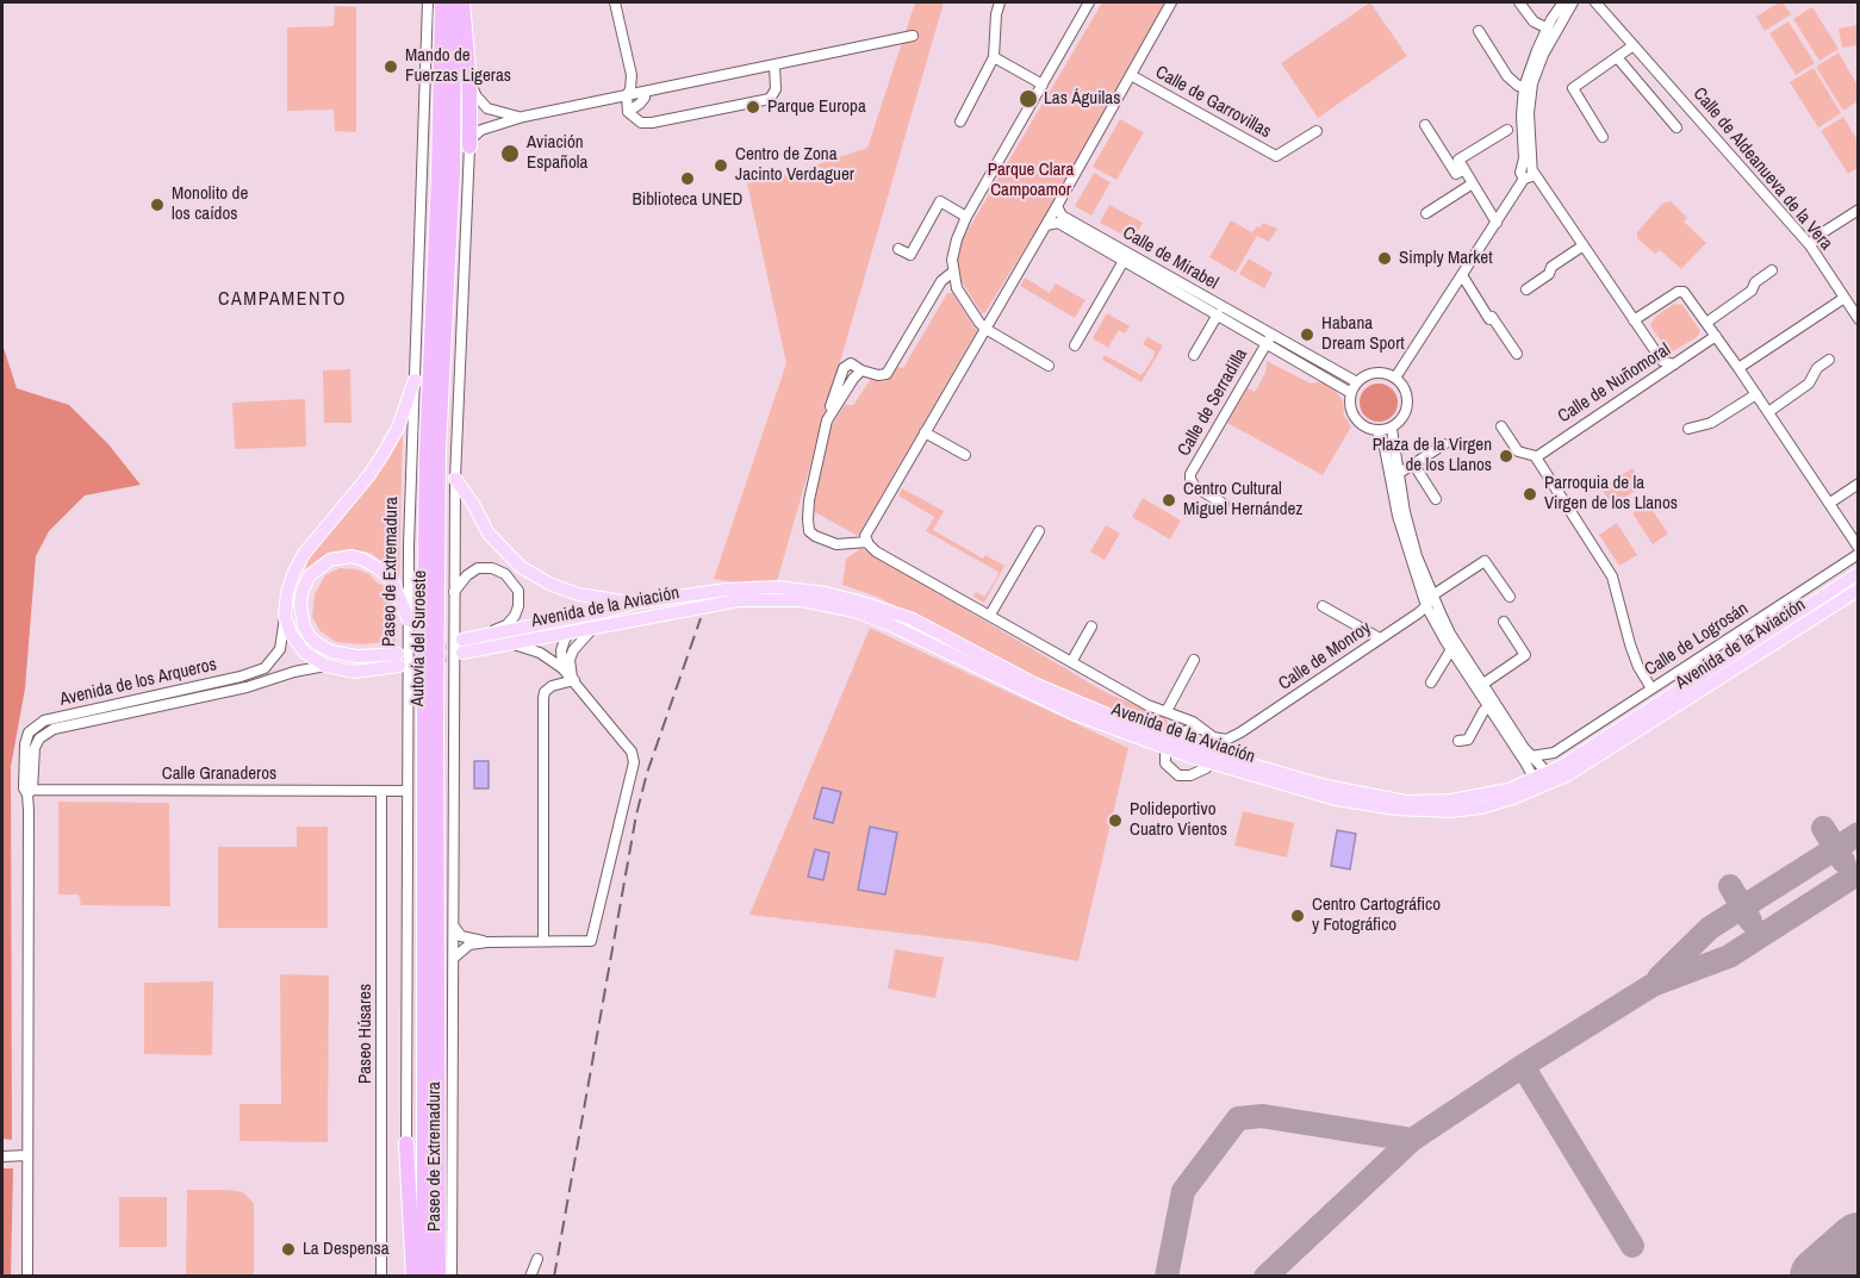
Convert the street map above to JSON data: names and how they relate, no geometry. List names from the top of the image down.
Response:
{
  "streets": {
    "highway": ["Autovía del Suroeste"],
    "main road": ["Avenida de la Aviación"],
    "street": [
      "Calle de Garrovillas",
      "Calle de Aldeanueva de la Vera",
      "Calle de Mirabel",
      "Calle de Nuñomoral",
      "Calle de Serradilla",
      "Paseo de Extremadura",
      "Calle de Logrosán",
      "Calle de Monroy",
      "Avenida de los Arqueros",
      "Calle Granaderos",
      "Paseo Húsares"
    ]
  },
  "crossings": [
    ["Calle de Mirabel", "Calle de Serradilla"],
    ["Paseo de Extremadura", "Avenida de la Aviación"],
    ["Paseo de Extremadura", "Calle Granaderos"],
    ["Avenida de la Aviación", "Calle de Logrosán"],
    ["Avenida de la Aviación", "Calle de Monroy"],
    ["Avenida de los Arqueros", "Calle Granaderos"],
    ["Calle Granaderos", "Paseo Húsares"]
  ],
  "districts": ["CAMPAMENTO"],
  "parks": ["Parque Clara Campoamor"],
  "places": [
    "Mando de Fuerzas Ligeras",
    "Las Águilas",
    "Parque Europa",
    "Aviación Española",
    "Centro de Zona Jacinto Verdaguer",
    "Biblioteca UNED",
    "Monolito de los caídos",
    "Simply Market",
    "Habana Dream Sport",
    "Plaza de la Virgen de los Llanos",
    "Parroquia de la Virgen de los Llanos",
    "Centro Cultural Miguel Hernández",
    "Polideportivo Cuatro Vientos",
    "Centro Cartográfico y Fotográfico",
    "La Despensa"
  ]
}
